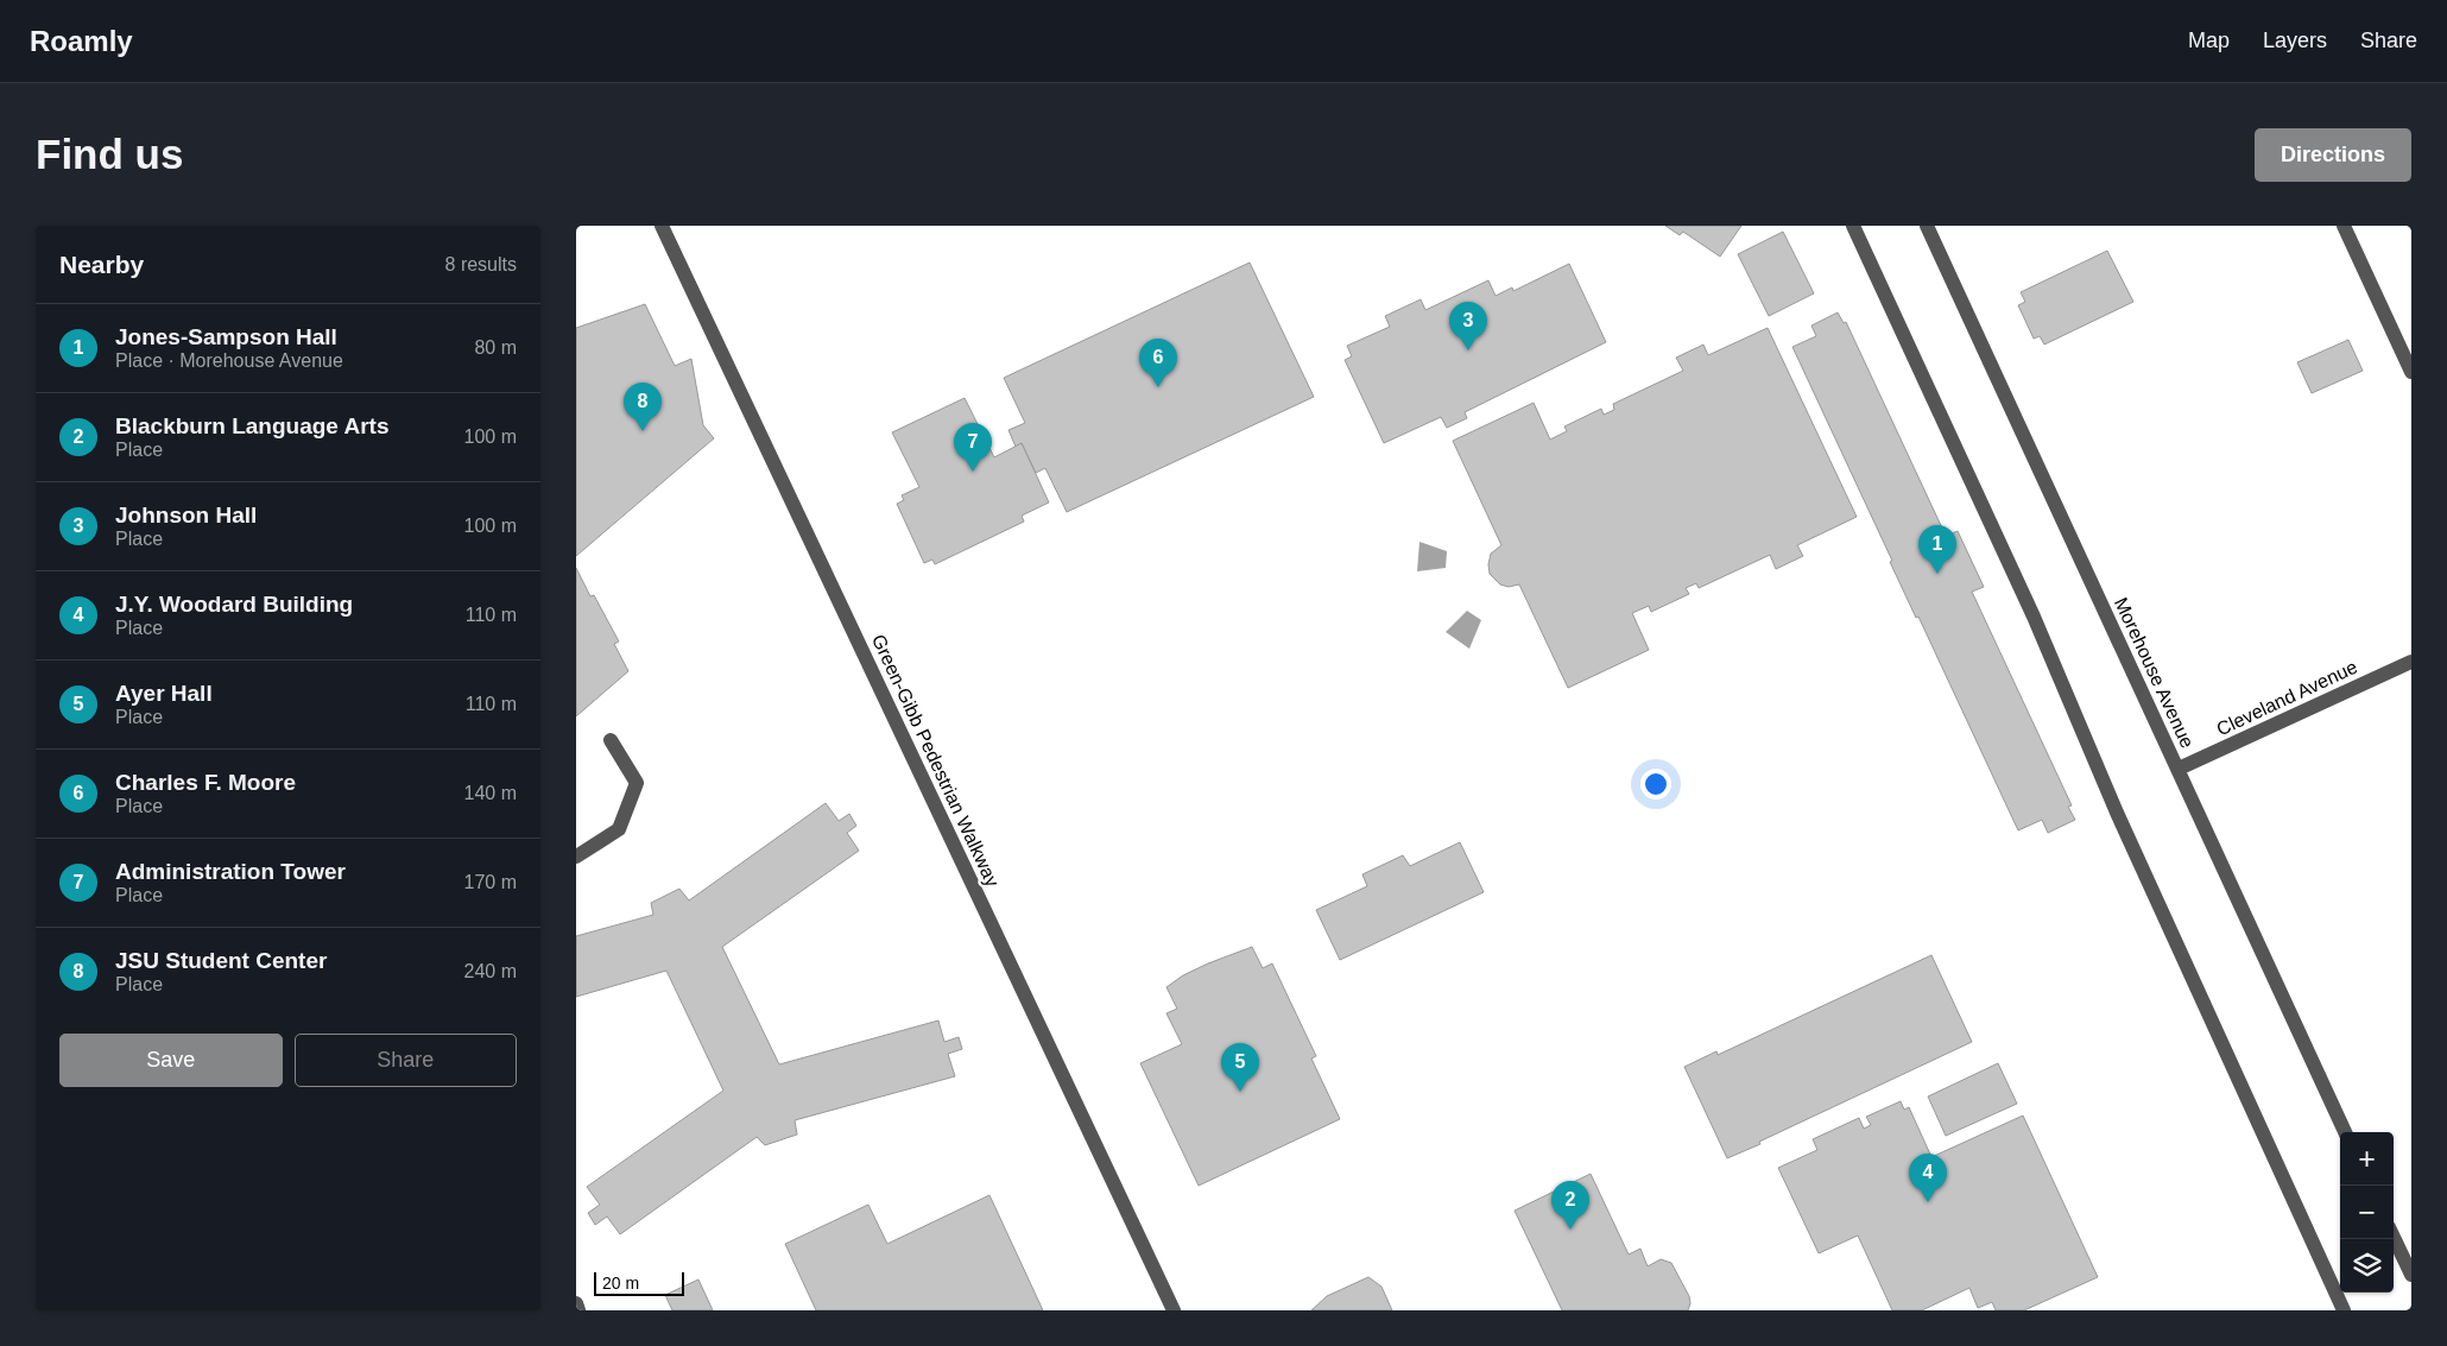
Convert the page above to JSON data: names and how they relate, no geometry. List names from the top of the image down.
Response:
{
  "streets": {
    "street": ["Morehouse Avenue", "Cleveland Avenue", "Green-Gibb Pedestrian Walkway"]
  },
  "crossings": [
    ["Morehouse Avenue", "Cleveland Avenue"]
  ],
  "scale_bar": "20 m",
  "page": {
    "header": "Roamly",
    "nav": ["Map", "Layers", "Share"],
    "buttons": [
      "Directions",
      ["Save", "Share"]
    ],
    "title": "Find us",
    "heading": ["Nearby", "8 results"],
    "pins": [
      "3",
      "6",
      "8",
      "7",
      "1",
      "5",
      "4",
      "2"
    ],
    "list": [
      {
        "mark": "1",
        "name": "Jones-Sampson Hall",
        "note": "Place · Morehouse Avenue",
        "value": "80 m"
      },
      {
        "mark": "2",
        "name": "Blackburn Language Arts",
        "note": "Place",
        "value": "100 m"
      },
      {
        "mark": "3",
        "name": "Johnson Hall",
        "note": "Place",
        "value": "100 m"
      },
      {
        "mark": "4",
        "name": "J.Y. Woodard Building",
        "note": "Place",
        "value": "110 m"
      },
      {
        "mark": "5",
        "name": "Ayer Hall",
        "note": "Place",
        "value": "110 m"
      },
      {
        "mark": "6",
        "name": "Charles F. Moore",
        "note": "Place",
        "value": "140 m"
      },
      {
        "mark": "7",
        "name": "Administration Tower",
        "note": "Place",
        "value": "170 m"
      },
      {
        "mark": "8",
        "name": "JSU Student Center",
        "note": "Place",
        "value": "240 m"
      }
    ],
    "map_buttons": ["+", "−"],
    "scale": "20 m"
  }
}
